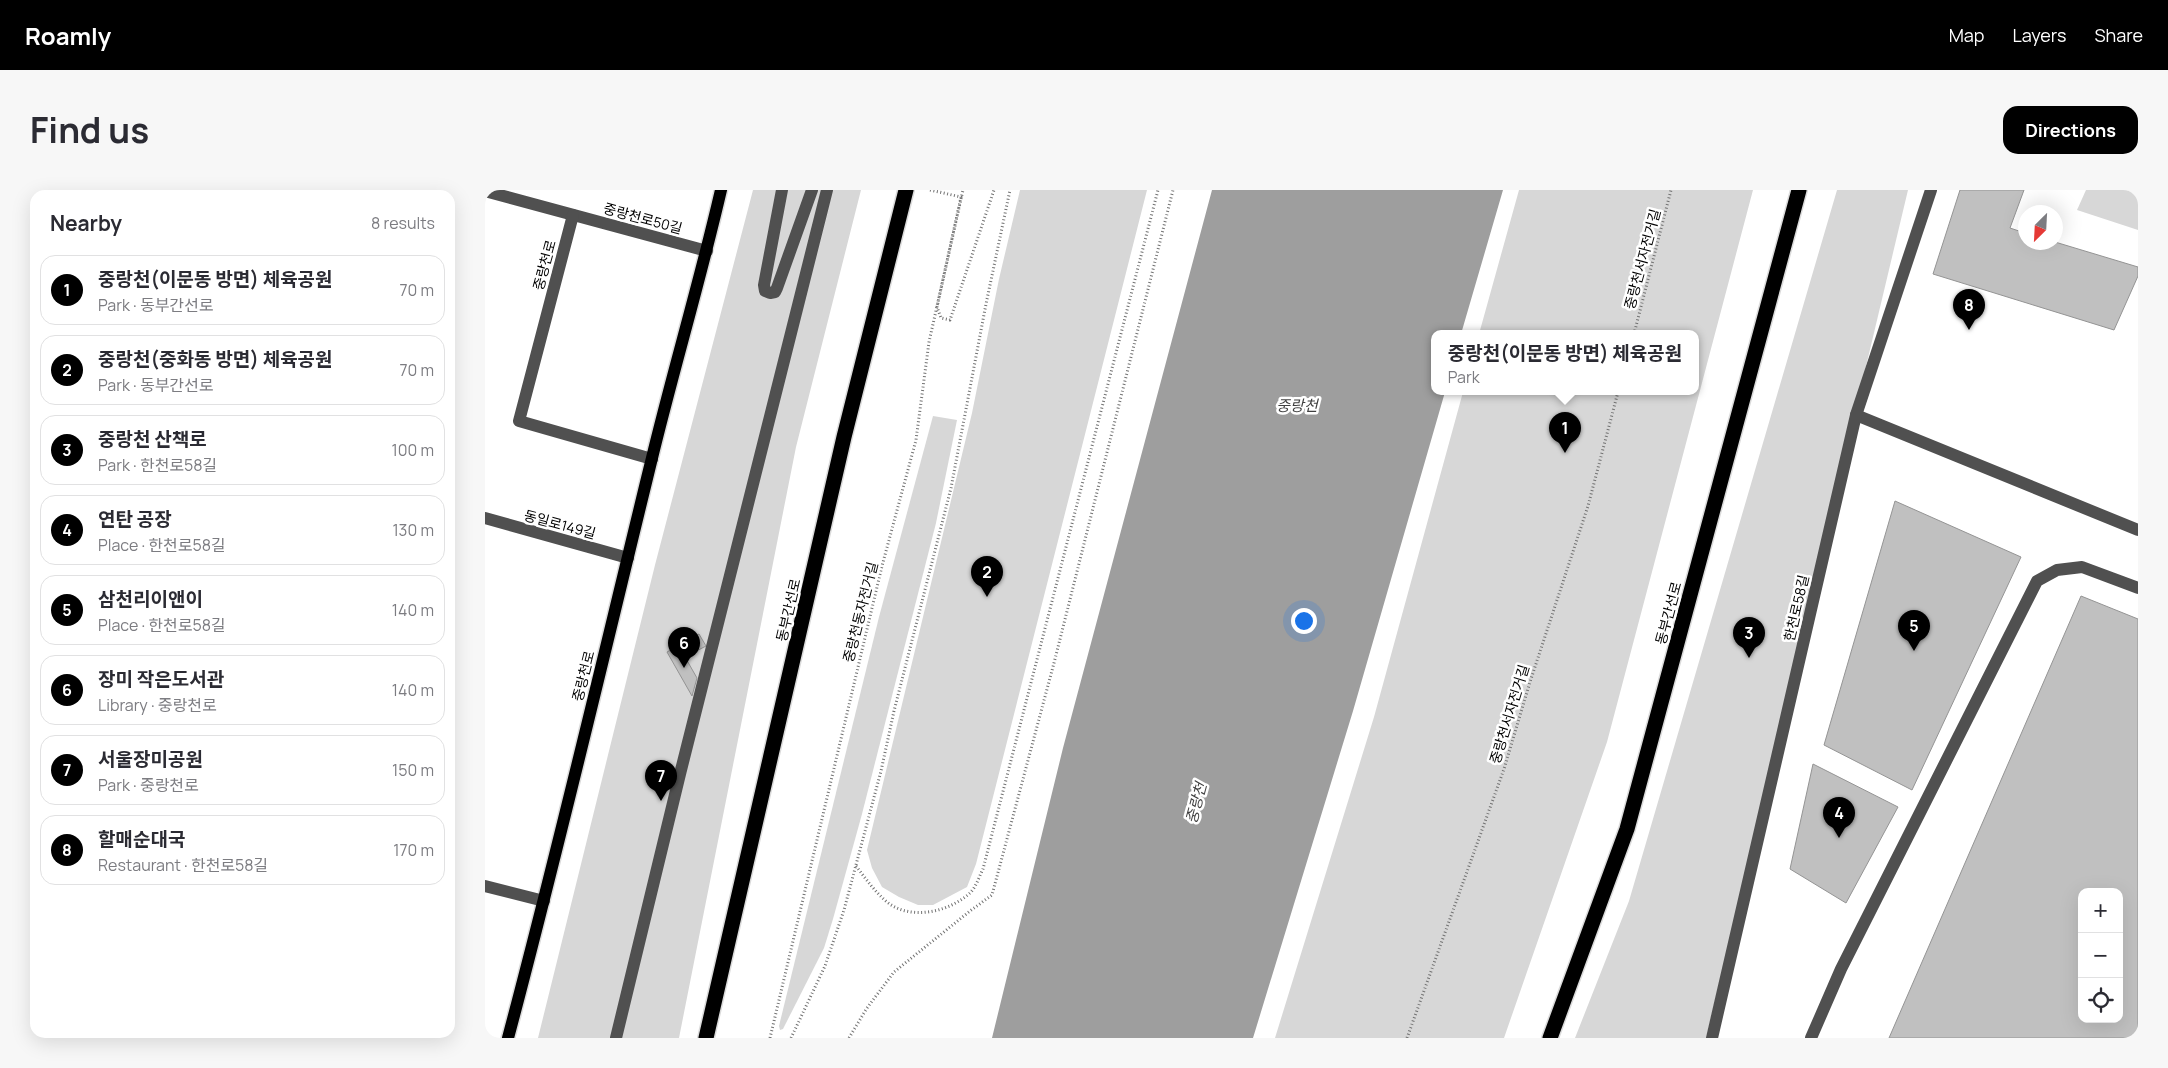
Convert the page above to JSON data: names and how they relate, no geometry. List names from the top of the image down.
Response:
{
  "streets": {
    "highway": ["동부간선로"],
    "main road": ["중랑천로"],
    "street": ["중랑천로50길", "동일로149길", "한천로58길"],
    "path": ["중랑천서자전거길", "중랑천동자전거길"]
  },
  "crossings": [
    ["중랑천로50길", "중랑천로"],
    ["중랑천로", "동일로149길"]
  ],
  "water": ["중랑천"],
  "north": "bottom left",
  "page": {
    "header": "Roamly",
    "nav": ["Map", "Layers", "Share"],
    "title": "Find us",
    "buttons": "Directions",
    "heading": ["Nearby", "8 results"],
    "list": [
      {
        "mark": "1",
        "name": "중랑천(이문동 방면) 체육공원",
        "note": "Park · 동부간선로",
        "value": "70 m"
      },
      {
        "mark": "2",
        "name": "중랑천(중화동 방면) 체육공원",
        "note": "Park · 동부간선로",
        "value": "70 m"
      },
      {
        "mark": "3",
        "name": "중랑천 산책로",
        "note": "Park · 한천로58길",
        "value": "100 m"
      },
      {
        "mark": "4",
        "name": "연탄 공장",
        "note": "Place · 한천로58길",
        "value": "130 m"
      },
      {
        "mark": "5",
        "name": "삼천리이앤이",
        "note": "Place · 한천로58길",
        "value": "140 m"
      },
      {
        "mark": "6",
        "name": "장미 작은도서관",
        "note": "Library · 중랑천로",
        "value": "140 m"
      },
      {
        "mark": "7",
        "name": "서울장미공원",
        "note": "Park · 중랑천로",
        "value": "150 m"
      },
      {
        "mark": "8",
        "name": "할매순대국",
        "note": "Restaurant · 한천로58길",
        "value": "170 m"
      }
    ],
    "pins": [
      "8",
      "1",
      "2",
      "5",
      "3",
      "6",
      "7",
      "4"
    ],
    "popup": ["중랑천(이문동 방면) 체육공원", "Park"],
    "map_buttons": ["+", "−"]
  }
}
